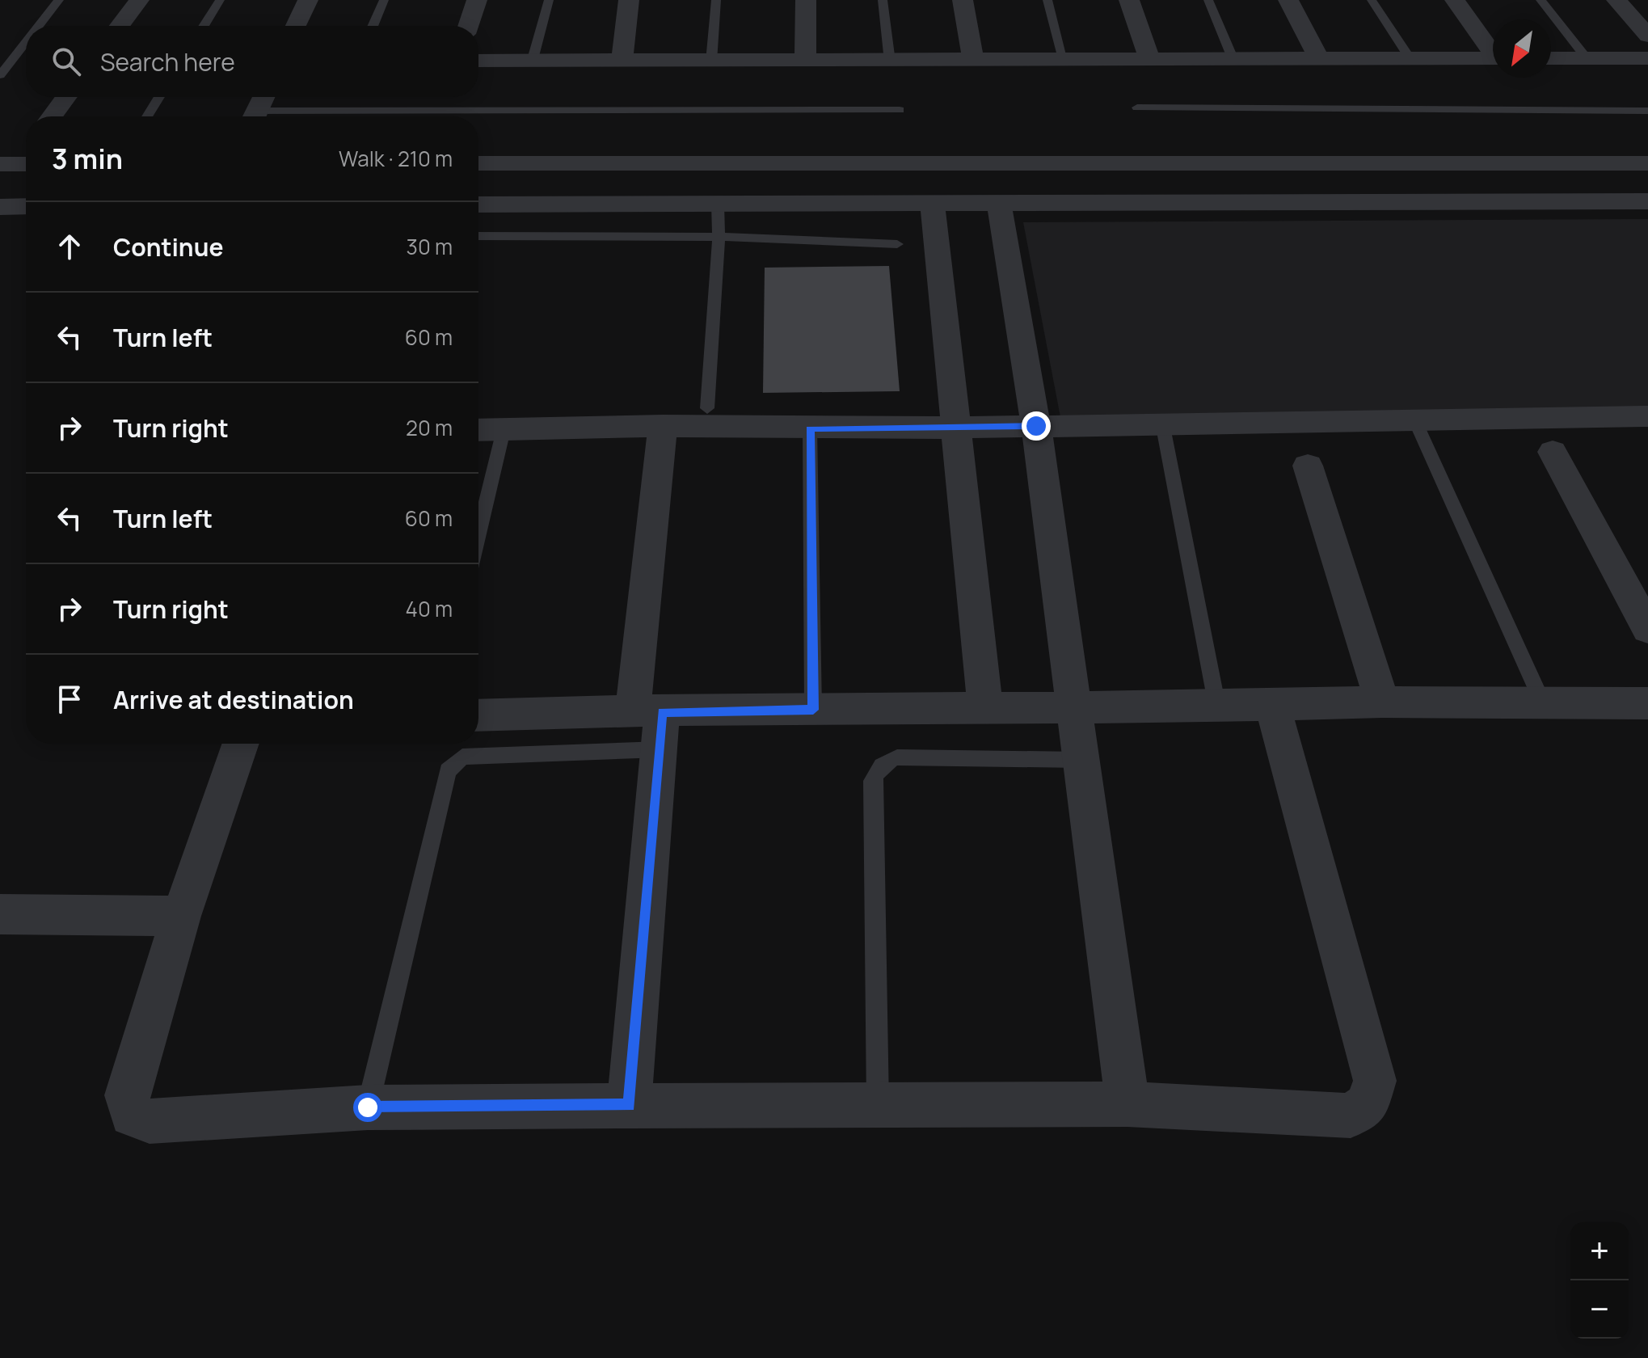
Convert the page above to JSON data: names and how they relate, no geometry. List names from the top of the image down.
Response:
{
  "north": "bottom left",
  "page": {
    "search": "Search here",
    "heading": ["3 min", "Walk · 210 m"],
    "list": [
      ["Continue", "30 m"],
      ["Turn left", "60 m"],
      ["Turn right", "20 m"],
      ["Turn left", "60 m"],
      ["Turn right", "40 m"],
      "Arrive at destination"
    ],
    "map_buttons": ["+", "−"]
  }
}
